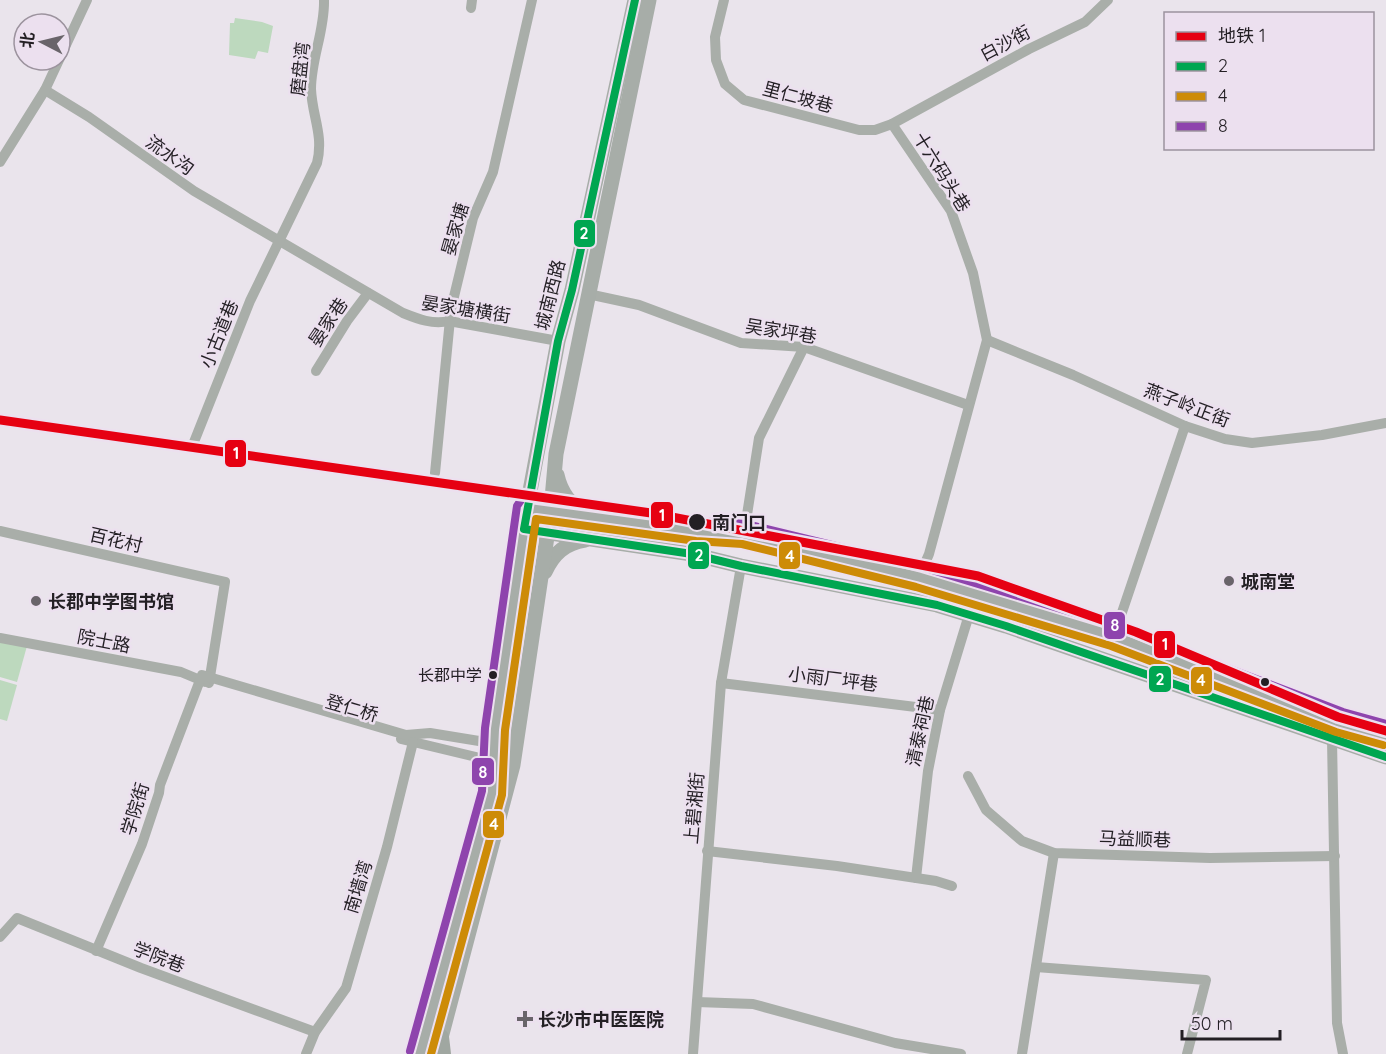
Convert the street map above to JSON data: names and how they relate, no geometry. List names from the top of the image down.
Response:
{
  "streets": {
    "main road": ["城南西路"],
    "street": [
      "白沙街",
      "磨盘湾",
      "里仁坡巷",
      "流水沟",
      "十六码头巷",
      "晏家塘",
      "晏家塘横街",
      "晏家巷",
      "吴家坪巷",
      "小古道巷",
      "燕子岭正街",
      "百花村",
      "小雨厂坪巷",
      "登仁桥",
      "清泰祠巷",
      "上碧湘街",
      "学院街",
      "马益顺巷",
      "南墙湾",
      "学院巷"
    ]
  },
  "crossings": [
    ["白沙街", "里仁坡巷"],
    ["磨盘湾", "流水沟"],
    ["磨盘湾", "晏家塘横街"],
    ["磨盘湾", "小古道巷"],
    ["里仁坡巷", "十六码头巷"],
    ["流水沟", "晏家塘横街"],
    ["流水沟", "小古道巷"],
    ["十六码头巷", "燕子岭正街"],
    ["晏家塘", "晏家塘横街"],
    ["城南西路", "晏家塘横街"],
    ["城南西路", "吴家坪巷"],
    ["城南西路", "登仁桥"],
    ["晏家塘横街", "晏家巷"],
    ["晏家塘横街", "小古道巷"],
    ["百花村", "学院街"],
    ["小雨厂坪巷", "清泰祠巷"],
    ["小雨厂坪巷", "上碧湘街"],
    ["登仁桥", "学院街"],
    ["登仁桥", "南墙湾"],
    ["学院街", "学院巷"],
    ["南墙湾", "学院巷"]
  ],
  "places": {
    "other": [
      "南门口",
      "城南堂",
      "长郡中学图书馆",
      "长郡中学"
    ],
    "health": ["长沙市中医医院"]
  },
  "lines": [
    "transit line 2",
    "metro line 1",
    "transit line 8",
    "transit line 4"
  ],
  "legend": [
    "地铁 1",
    "2",
    "4",
    "8"
  ],
  "scale_bar": "50 m",
  "north": "left"
}
